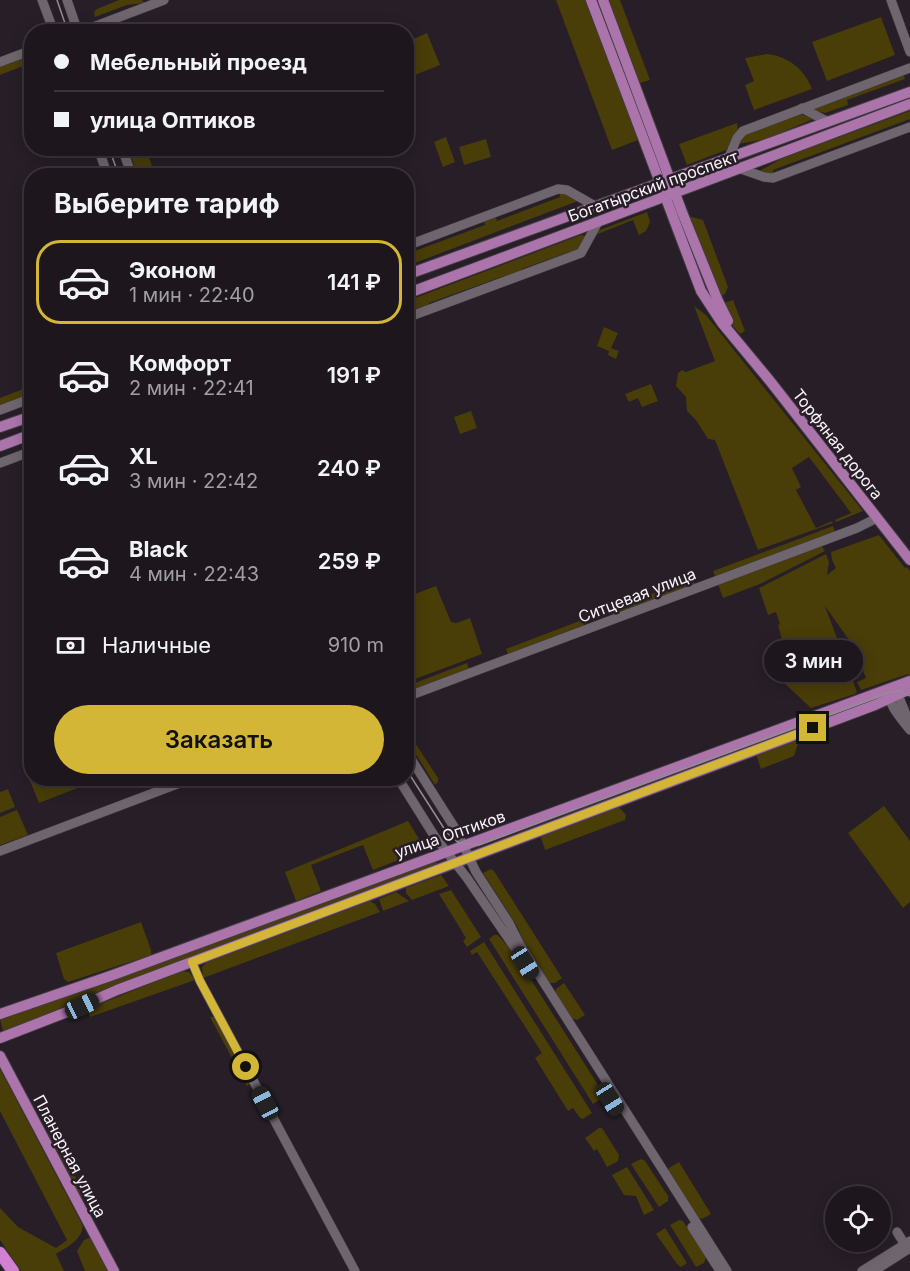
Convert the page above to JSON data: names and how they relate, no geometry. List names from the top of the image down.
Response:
{
  "streets": {
    "main road": [
      "Богатырский проспект",
      "Торфяная дорога",
      "улица Оптиков",
      "Планерная улица"
    ],
    "street": ["Ситцевая улица"]
  },
  "crossings": [
    ["Богатырский проспект", "Торфяная дорога"],
    ["Торфяная дорога", "Ситцевая улица"]
  ],
  "page": {
    "banner": ["Мебельный проезд", "улица Оптиков"],
    "heading": "Выберите тариф",
    "list": [
      {
        "name": "Эконом",
        "note": "1 мин · 22:40",
        "value": "141 ₽"
      },
      {
        "name": "Комфорт",
        "note": "2 мин · 22:41",
        "value": "191 ₽"
      },
      {
        "name": "XL",
        "note": "3 мин · 22:42",
        "value": "240 ₽"
      },
      {
        "name": "Black",
        "note": "4 мин · 22:43",
        "value": "259 ₽"
      }
    ],
    "pay": ["Наличные", "910 m"],
    "bubble": "3 мин",
    "buttons": "Заказать"
  }
}
